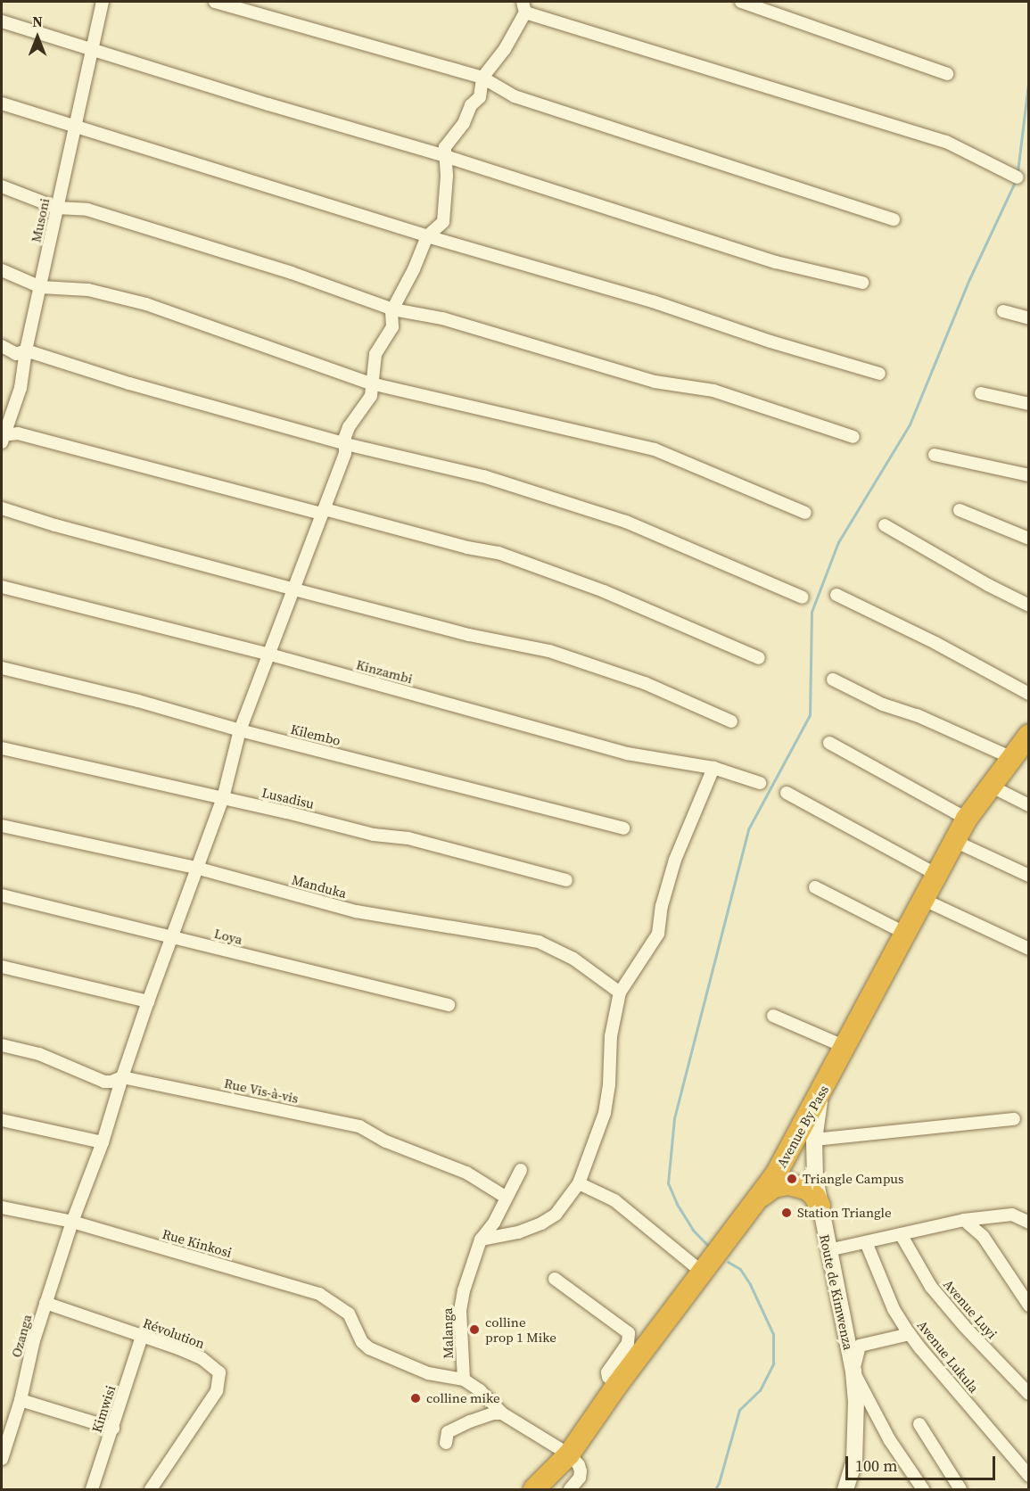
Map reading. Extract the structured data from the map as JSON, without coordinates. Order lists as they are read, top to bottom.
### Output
{
  "streets": {
    "highway": ["Avenue By Pass"],
    "street": [
      "Musoni",
      "Kinzambi",
      "Kilembo",
      "Lusadisu",
      "Manduka",
      "Loya",
      "Rue Vis-à-vis",
      "Rue Kinkosi",
      "Route de Kimwenza",
      "Avenue Luyi",
      "Révolution",
      "Malanga",
      "Ozanga",
      "Avenue Lukula",
      "Kimwisi"
    ]
  },
  "crossings": [
    ["Kinzambi", "Ozanga"],
    ["Kilembo", "Ozanga"],
    ["Lusadisu", "Ozanga"],
    ["Manduka", "Ozanga"],
    ["Loya", "Ozanga"],
    ["Rue Vis-à-vis", "Malanga"],
    ["Rue Vis-à-vis", "Ozanga"],
    ["Avenue By Pass", "Route de Kimwenza"],
    ["Rue Kinkosi", "Malanga"],
    ["Rue Kinkosi", "Ozanga"],
    ["Révolution", "Ozanga"],
    ["Révolution", "Kimwisi"]
  ],
  "places": [
    "Triangle Campus",
    "Station Triangle",
    "colline prop 1 Mike",
    "colline mike"
  ],
  "scale_bar": "100 m",
  "north": "top"
}
